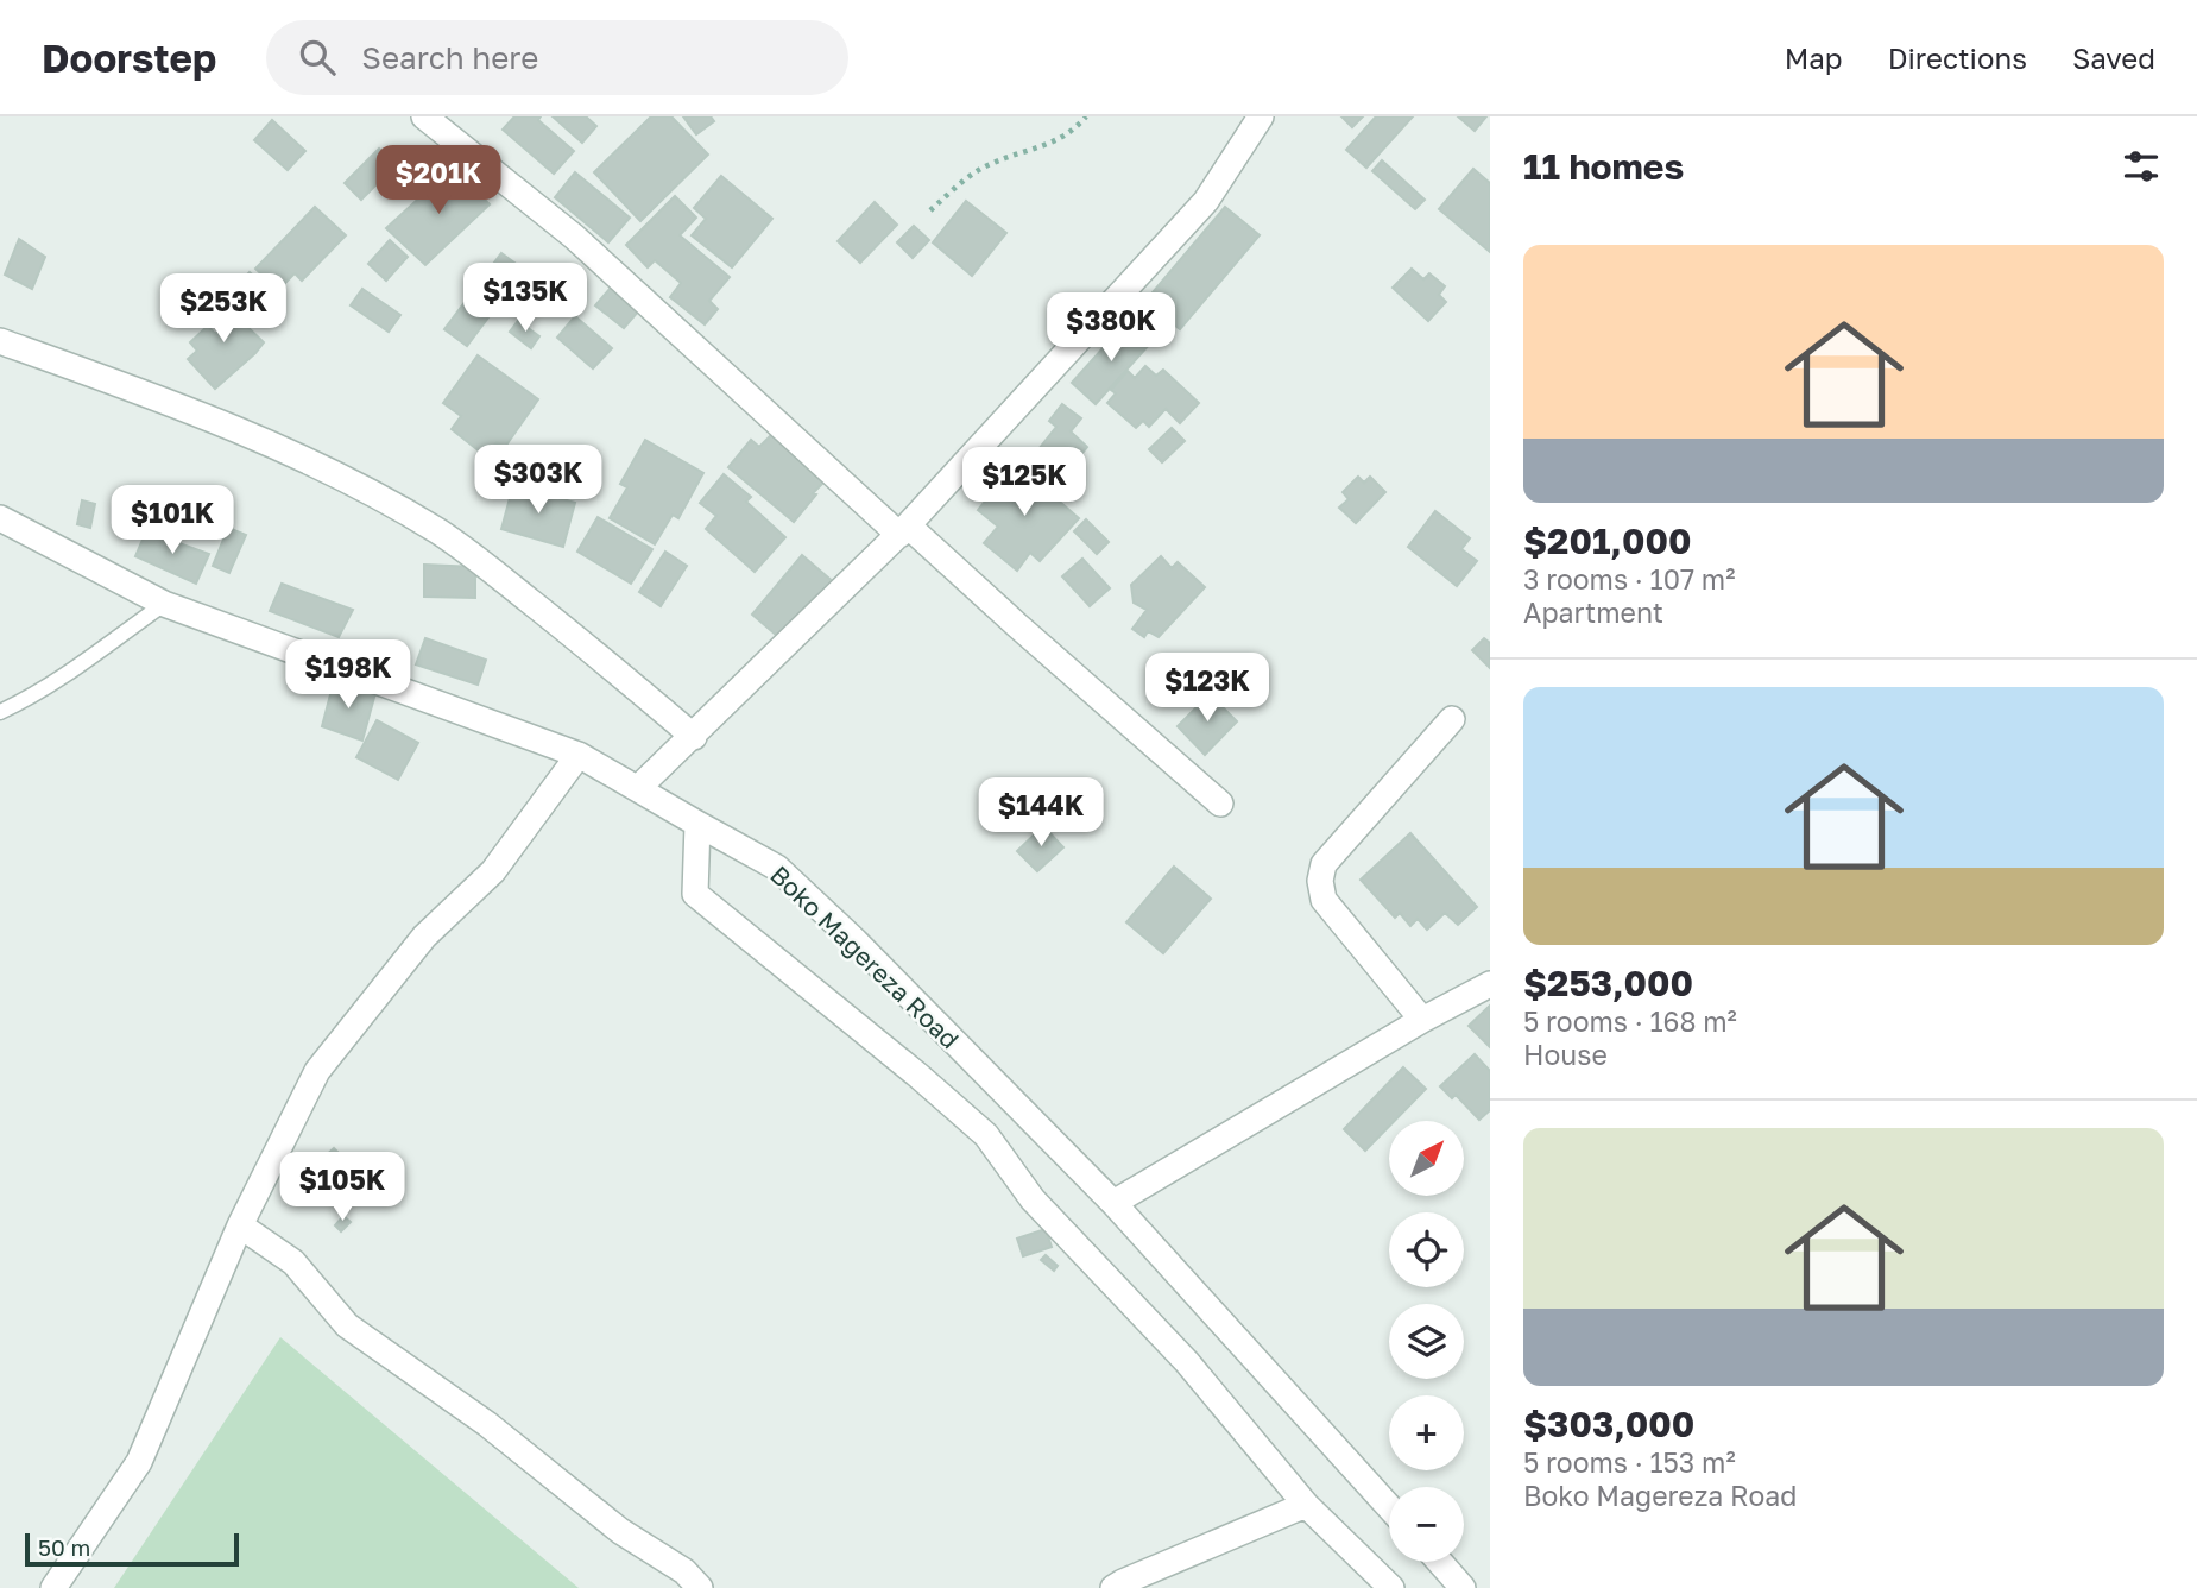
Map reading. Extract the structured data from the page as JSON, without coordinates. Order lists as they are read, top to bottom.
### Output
{
  "streets": {
    "street": ["Boko Magereza Road"]
  },
  "scale_bar": "50 m",
  "north": "top right",
  "page": {
    "header": "Doorstep",
    "search": "Search here",
    "nav": ["Map", "Directions", "Saved"],
    "heading": "11 homes",
    "price": [
      "$201K",
      "$135K",
      "$253K",
      "$380K",
      "$303K",
      "$125K",
      "$101K",
      "$198K",
      "$123K",
      "$144K",
      "$105K"
    ],
    "list": [
      {
        "name": "$201,000",
        "note": "3 rooms · 107 m² · Apartment"
      },
      {
        "name": "$253,000",
        "note": "5 rooms · 168 m² · House"
      },
      {
        "name": "$303,000",
        "note": "5 rooms · 153 m² · Boko Magereza Road"
      }
    ],
    "map_buttons": ["+", "−"],
    "scale": "50 m"
  }
}
